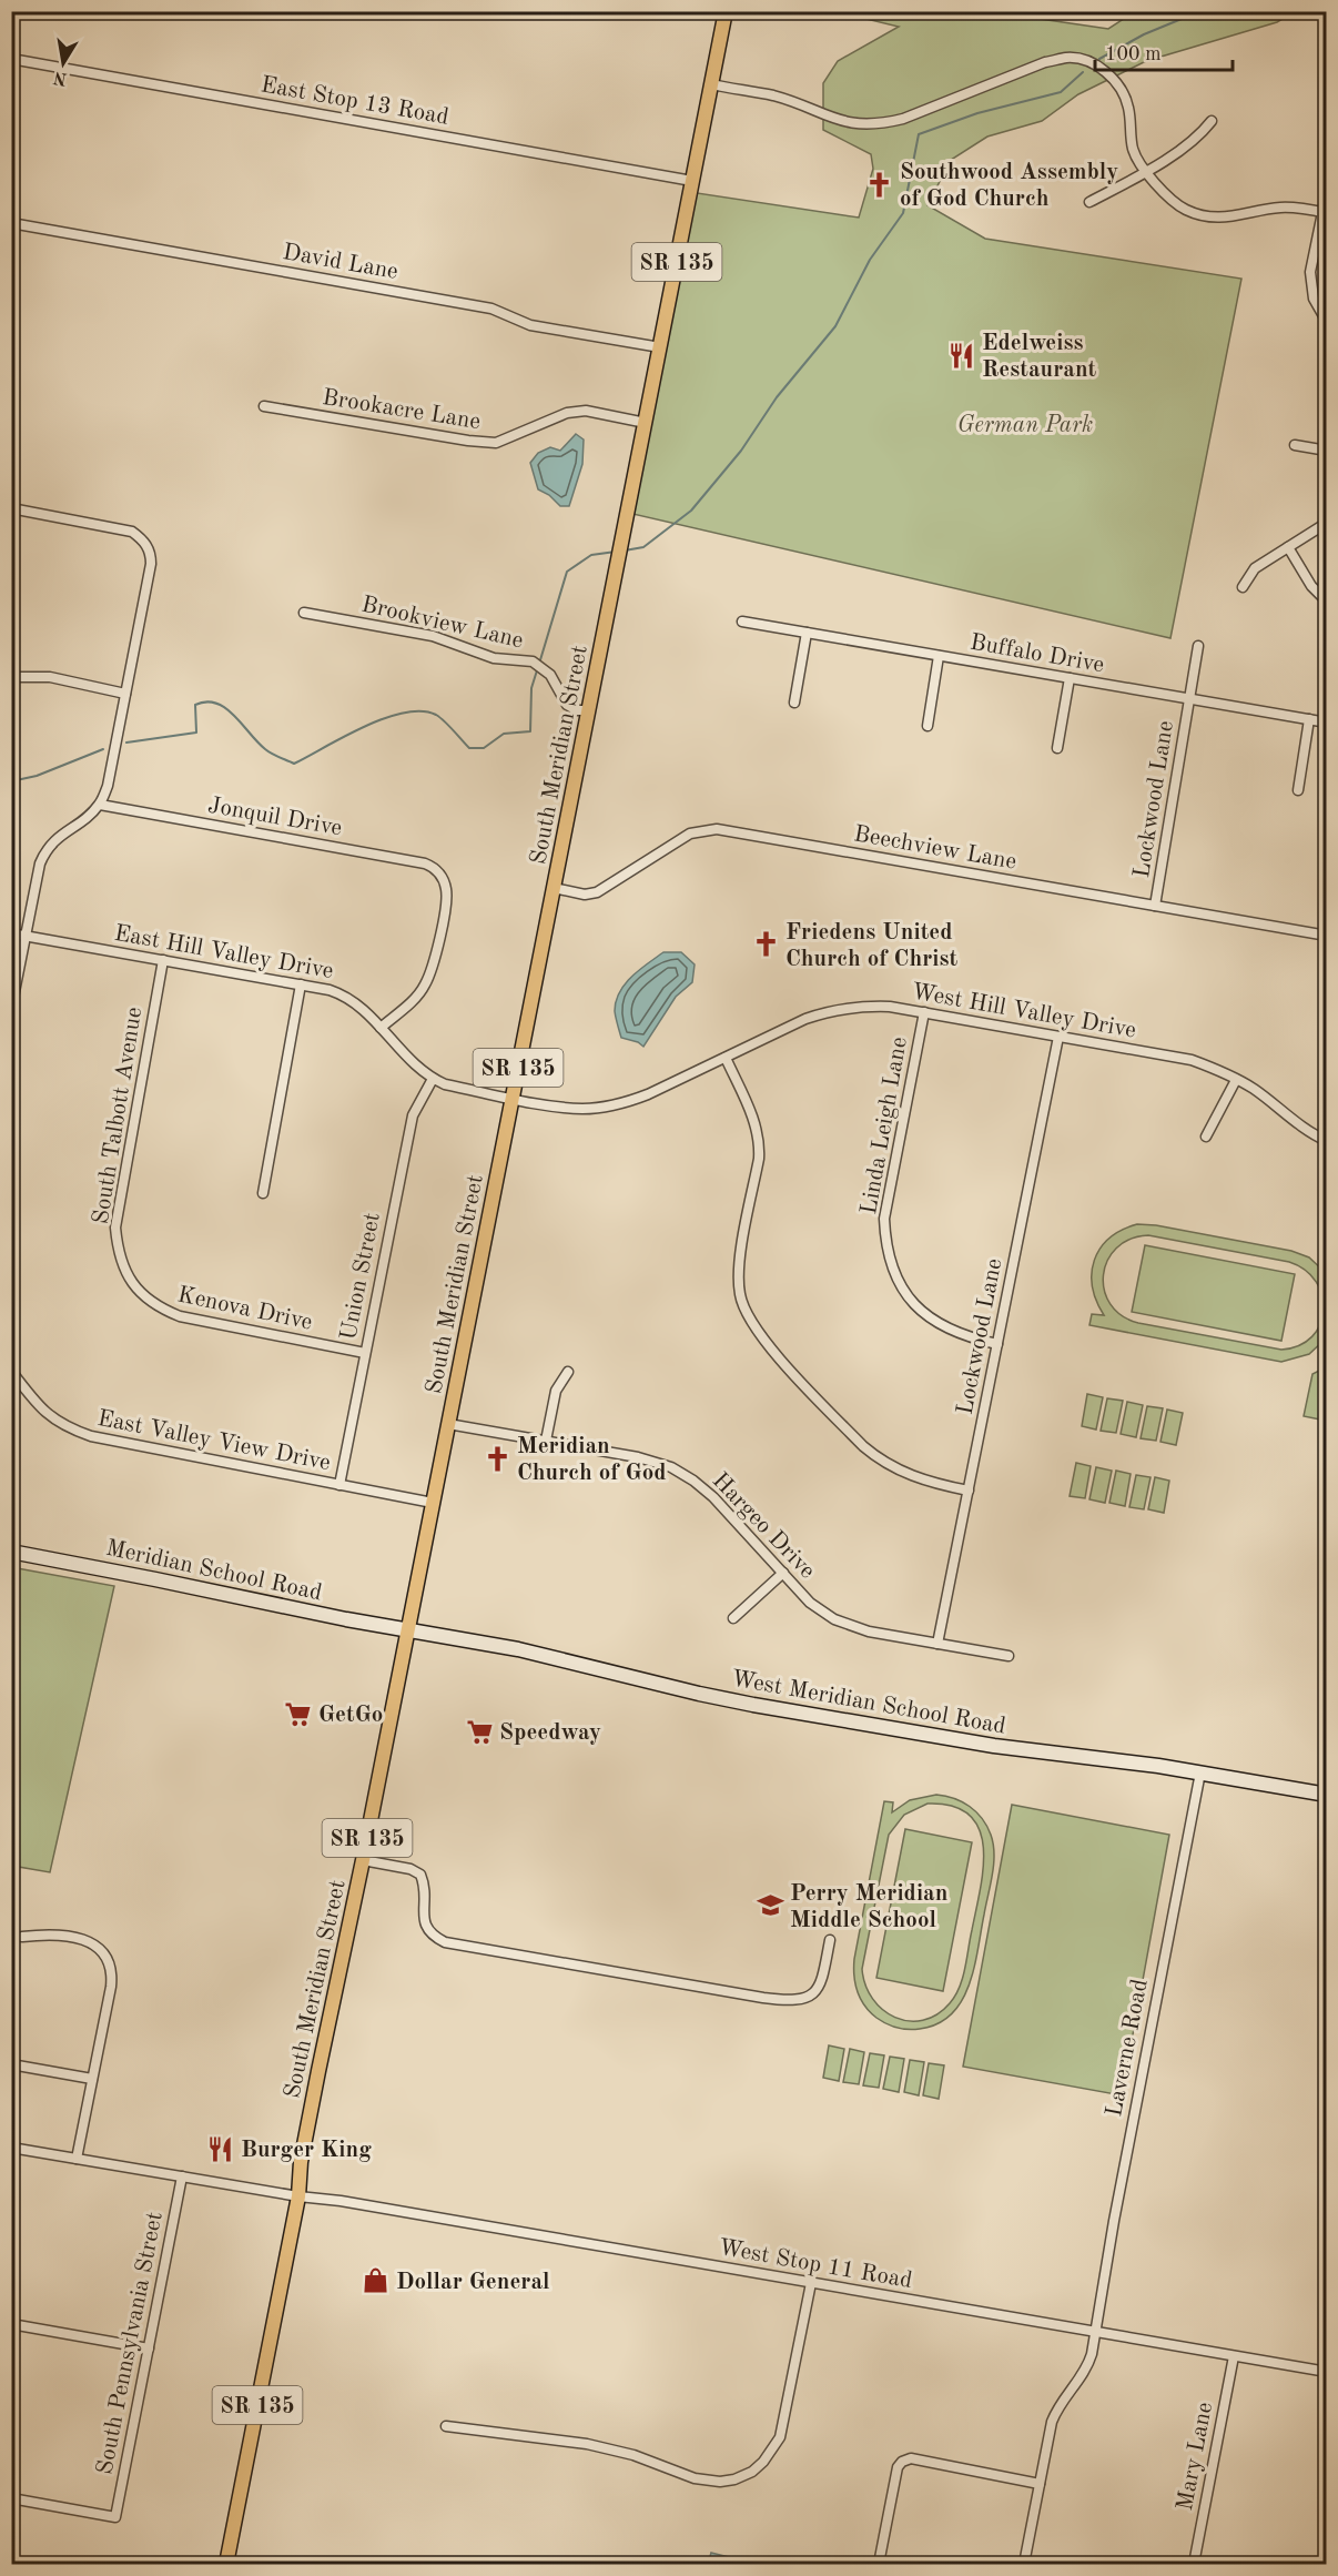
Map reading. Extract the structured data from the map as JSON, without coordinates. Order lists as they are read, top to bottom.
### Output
{
  "streets": {
    "main road": [
      "SR 135",
      "South Meridian Street",
      "Meridian School Road",
      "West Meridian School Road"
    ],
    "street": [
      "East Stop 13 Road",
      "David Lane",
      "Brookacre Lane",
      "Brookview Lane",
      "Buffalo Drive",
      "Lockwood Lane",
      "Jonquil Drive",
      "Beechview Lane",
      "East Hill Valley Drive",
      "West Hill Valley Drive",
      "South Talbott Avenue",
      "Linda Leigh Lane",
      "Union Street",
      "Kenova Drive",
      "East Valley View Drive",
      "Hargeo Drive",
      "Laverne Road",
      "West Stop 11 Road",
      "South Pennsylvania Street",
      "Mary Lane"
    ]
  },
  "crossings": [
    ["East Stop 13 Road", "South Meridian Street"],
    ["David Lane", "South Meridian Street"],
    ["Brookacre Lane", "South Meridian Street"],
    ["Brookview Lane", "South Meridian Street"],
    ["Buffalo Drive", "Lockwood Lane"],
    ["South Meridian Street", "Beechview Lane"],
    ["South Meridian Street", "East Hill Valley Drive"],
    ["South Meridian Street", "West Hill Valley Drive"],
    ["South Meridian Street", "East Valley View Drive"],
    ["South Meridian Street", "Hargeo Drive"],
    ["South Meridian Street", "Meridian School Road"],
    ["South Meridian Street", "West Meridian School Road"],
    ["South Meridian Street", "West Stop 11 Road"],
    ["Lockwood Lane", "Beechview Lane"],
    ["Lockwood Lane", "West Hill Valley Drive"],
    ["Lockwood Lane", "Linda Leigh Lane"],
    ["Lockwood Lane", "Hargeo Drive"],
    ["Jonquil Drive", "East Hill Valley Drive"],
    ["East Hill Valley Drive", "West Hill Valley Drive"],
    ["East Hill Valley Drive", "South Talbott Avenue"],
    ["East Hill Valley Drive", "Union Street"],
    ["West Hill Valley Drive", "Linda Leigh Lane"],
    ["South Talbott Avenue", "Kenova Drive"],
    ["Union Street", "Kenova Drive"],
    ["Union Street", "East Valley View Drive"],
    ["Meridian School Road", "West Meridian School Road"],
    ["West Meridian School Road", "Laverne Road"],
    ["Laverne Road", "West Stop 11 Road"],
    ["West Stop 11 Road", "South Pennsylvania Street"],
    ["West Stop 11 Road", "Mary Lane"]
  ],
  "parks": ["German Park"],
  "places": {
    "church": ["Southwood Assembly of God Church", "Friedens United Church of Christ", "Meridian Church of God"],
    "restaurant": ["Edelweiss Restaurant", "Burger King"],
    "supermarket": ["GetGo", "Speedway"],
    "school or university": ["Perry Meridian Middle School"],
    "shop": ["Dollar General"]
  },
  "scale_bar": "100 m",
  "north": "bottom"
}
